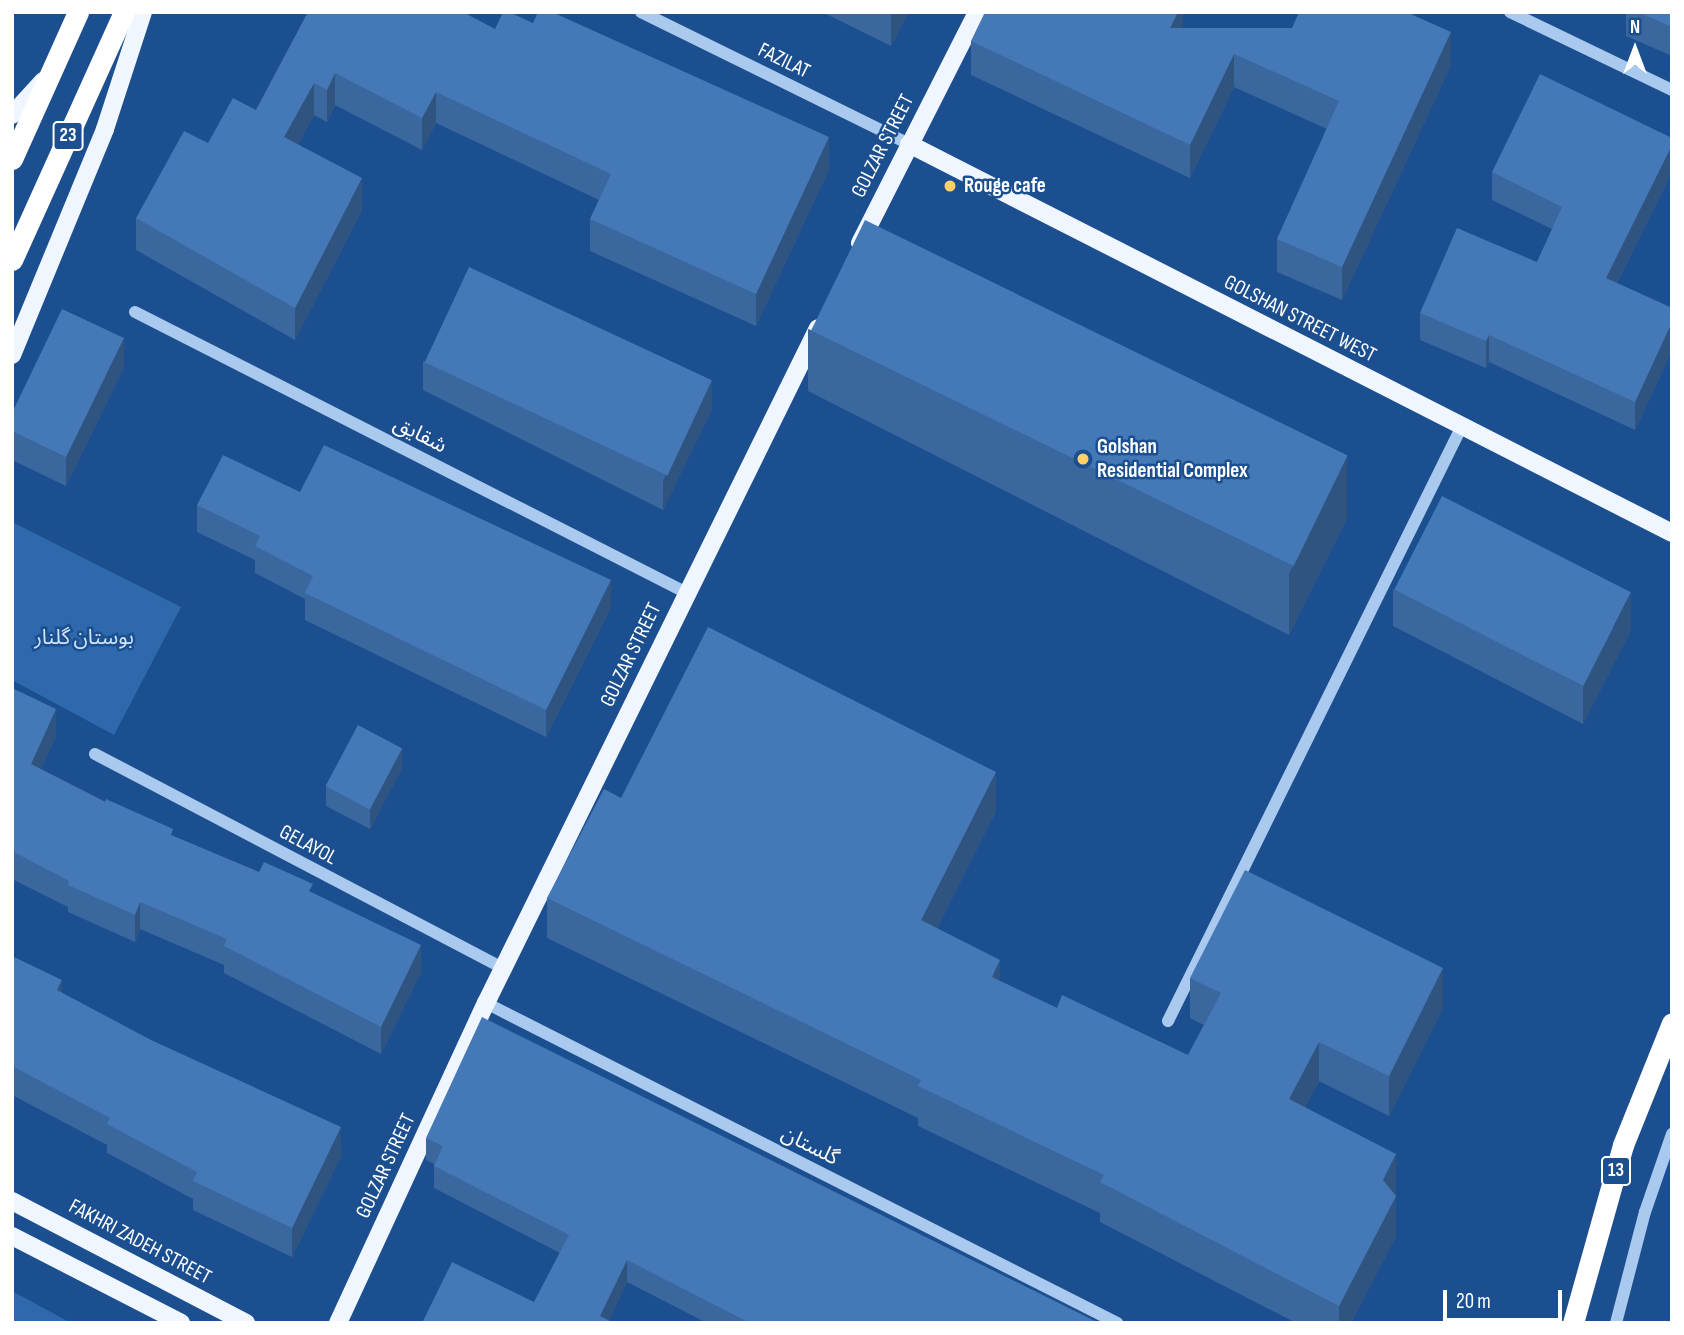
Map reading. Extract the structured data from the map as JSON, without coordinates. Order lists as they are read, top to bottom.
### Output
{
  "streets": {
    "highway": ["23", "13"],
    "main road": ["GOLZAR STREET", "GOLSHAN STREET WEST", "FAKHRI ZADEH STREET"],
    "street": [
      "FAZILAT",
      "شقایق",
      "GELAYOL",
      "گلستان"
    ]
  },
  "crossings": [
    ["FAZILAT", "GOLZAR STREET"],
    ["FAZILAT", "GOLSHAN STREET WEST"],
    ["GOLZAR STREET", "GOLSHAN STREET WEST"],
    ["GOLZAR STREET", "شقایق"],
    ["GOLZAR STREET", "GELAYOL"],
    ["GOLZAR STREET", "گلستان"]
  ],
  "parks": ["بوستان گلنار"],
  "places": ["Rouge cafe", "Golshan Residential Complex"],
  "scale_bar": "20 m",
  "north": "top"
}
